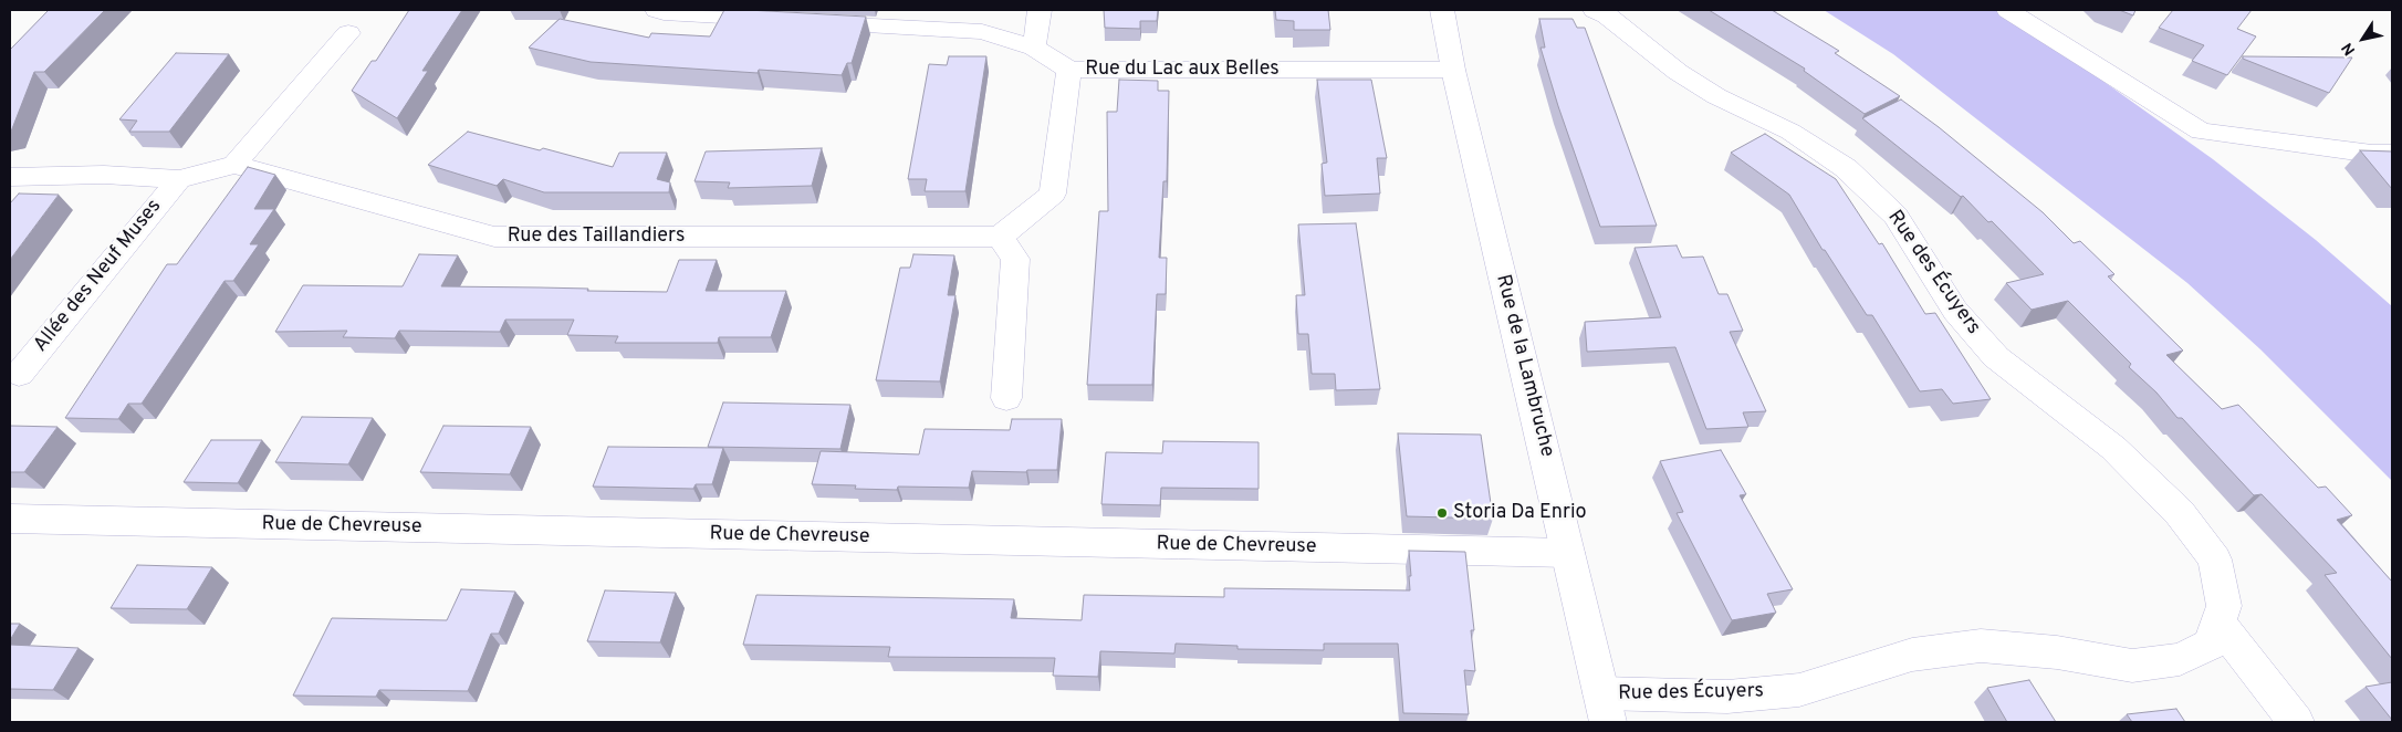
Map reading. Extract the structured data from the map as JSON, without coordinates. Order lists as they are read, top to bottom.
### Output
{
  "streets": {
    "street": [
      "Rue du Lac aux Belles",
      "Rue des Taillandiers",
      "Rue des Écuyers",
      "Allée des Neuf Muses",
      "Rue de la Lambruche",
      "Rue de Chevreuse"
    ]
  },
  "crossings": [
    ["Rue du Lac aux Belles", "Rue de la Lambruche"],
    ["Rue des Écuyers", "Rue de la Lambruche"],
    ["Rue de la Lambruche", "Rue de Chevreuse"]
  ],
  "places": ["Storia Da Enrio"],
  "north": "bottom left"
}
